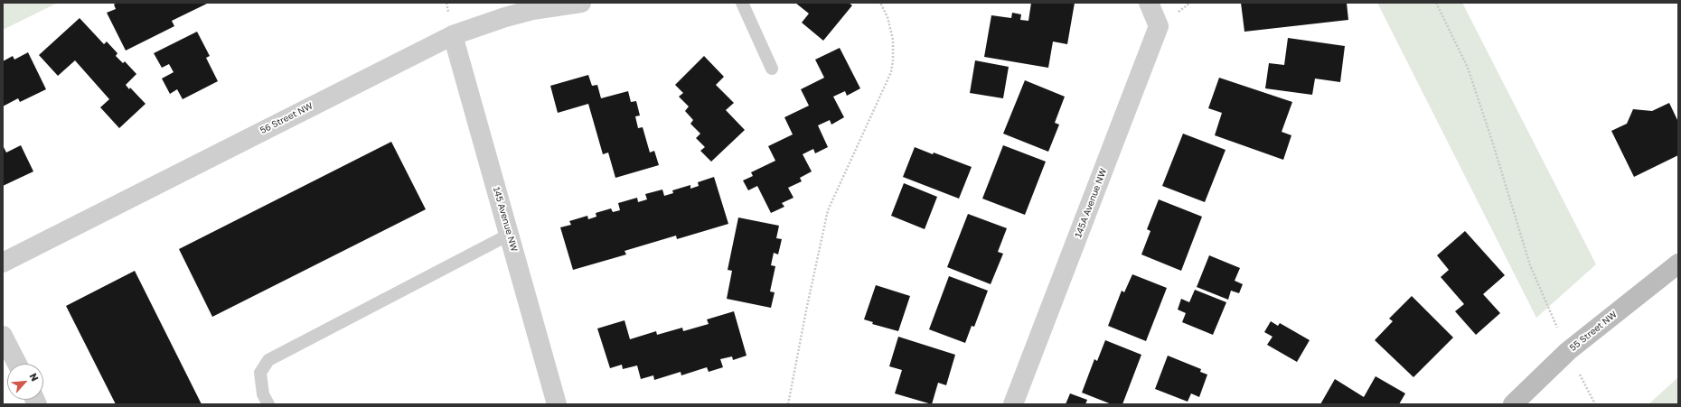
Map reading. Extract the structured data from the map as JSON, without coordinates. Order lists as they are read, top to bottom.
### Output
{
  "streets": {
    "street": [
      "56 Street NW",
      "145A Avenue NW",
      "145 Avenue NW",
      "55 Street NW"
    ]
  },
  "crossings": [
    ["56 Street NW", "145 Avenue NW"]
  ],
  "north": "top right"
}
